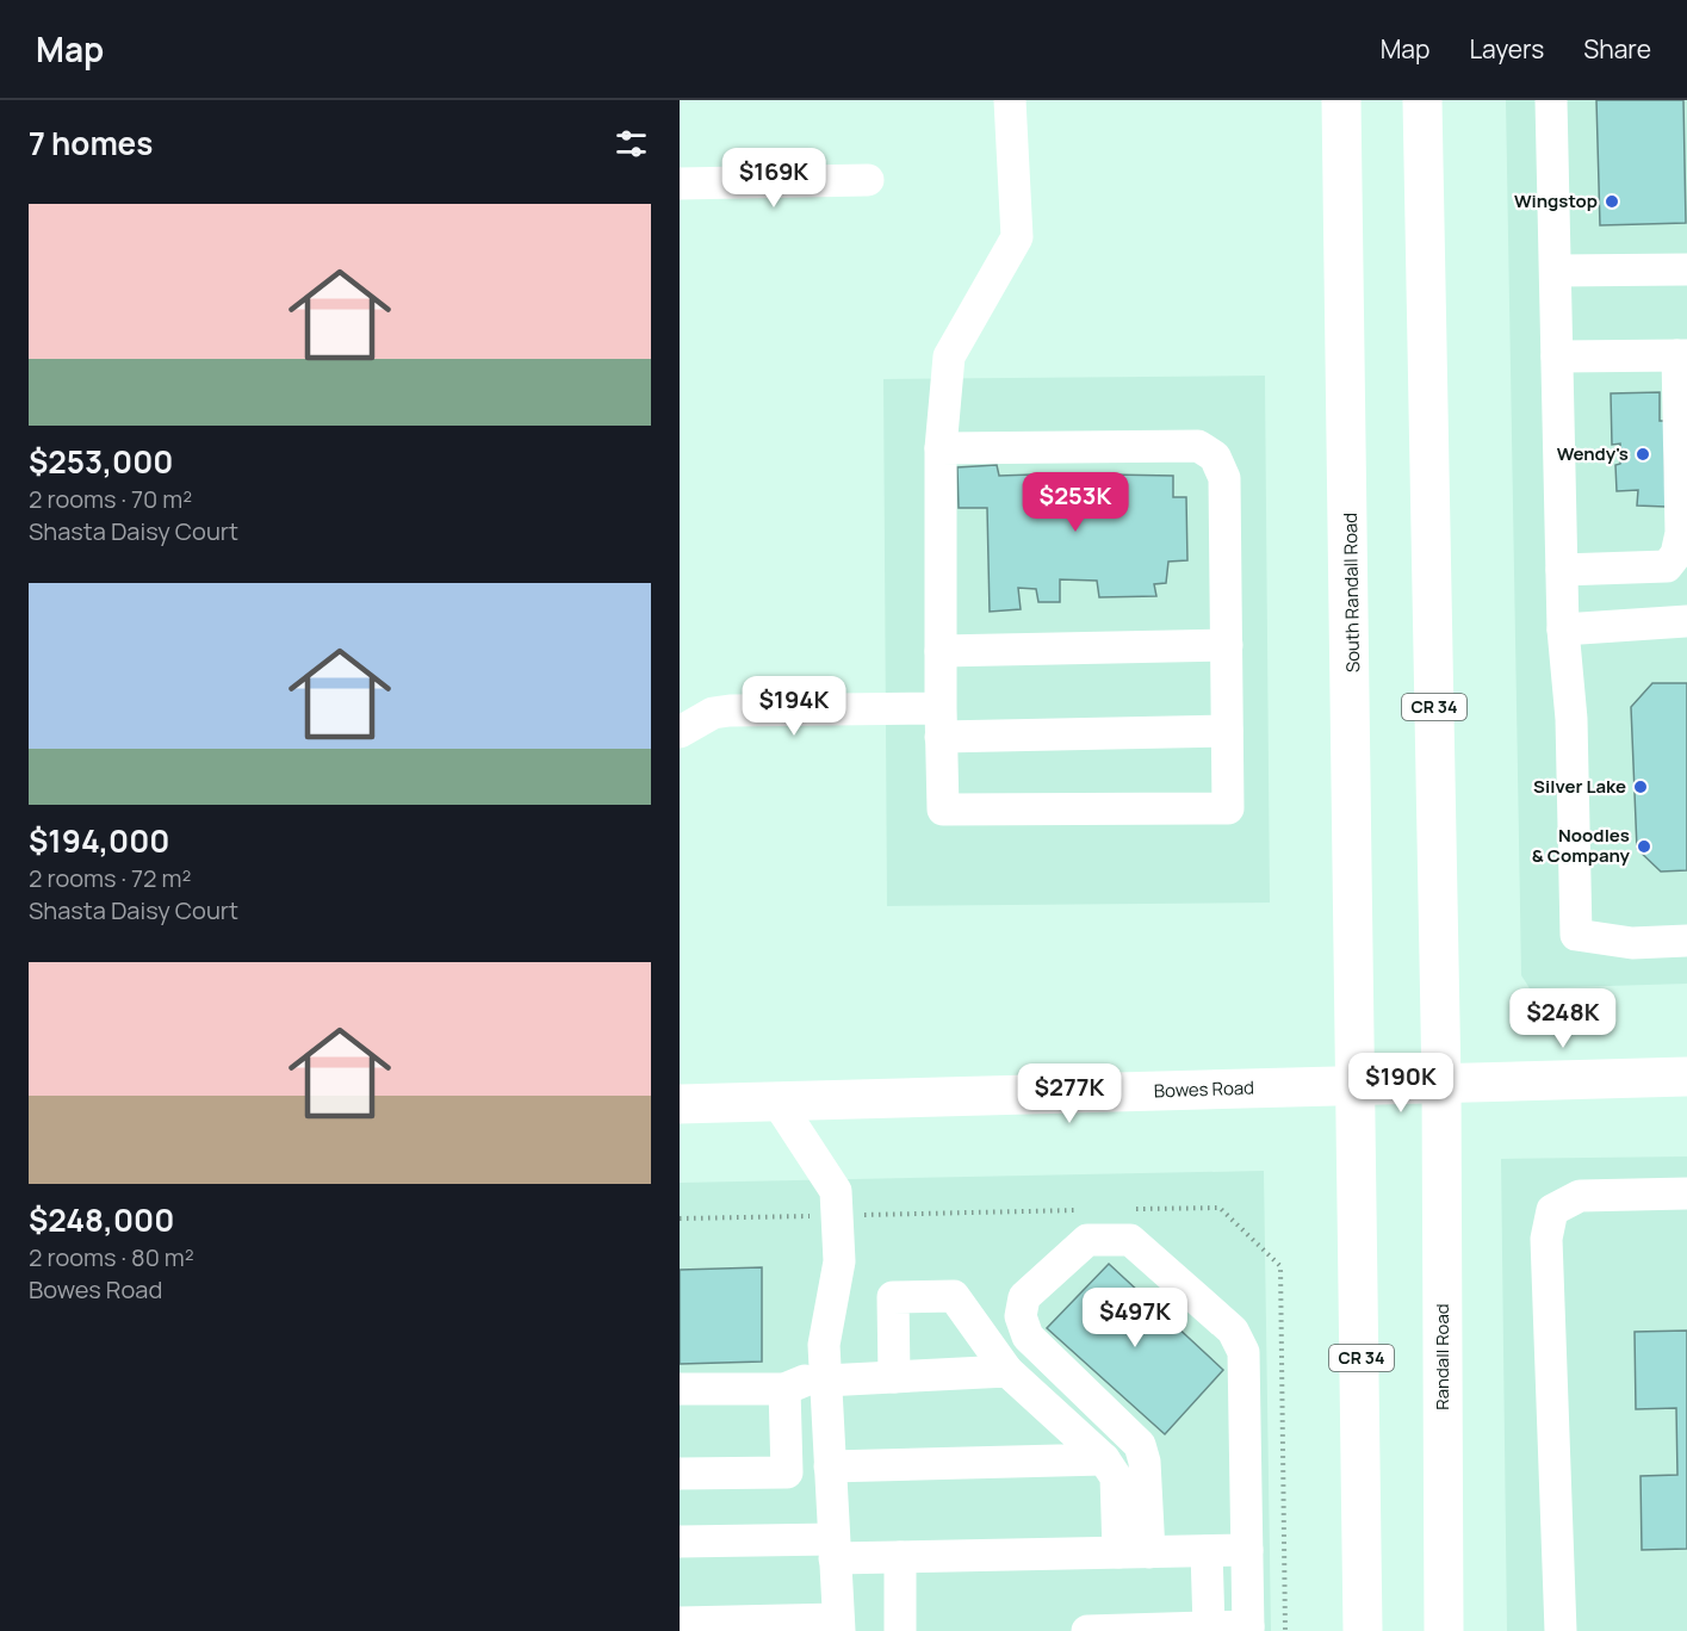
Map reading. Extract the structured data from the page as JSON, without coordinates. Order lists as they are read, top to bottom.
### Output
{
  "streets": {
    "main road": [
      "South Randall Road",
      "CR 34",
      "Bowes Road",
      "Randall Road"
    ]
  },
  "crossings": [
    ["South Randall Road", "CR 34"],
    ["South Randall Road", "Bowes Road"],
    ["CR 34", "Bowes Road"],
    ["CR 34", "Randall Road"],
    ["Bowes Road", "Randall Road"]
  ],
  "places": [
    "Wingstop",
    "Wendy's",
    "Silver Lake",
    "Noodles & Company"
  ],
  "page": {
    "header": "Map",
    "nav": ["Map", "Layers", "Share"],
    "heading": "7 homes",
    "price": [
      "$169K",
      "$253K",
      "$194K",
      "$248K",
      "$190K",
      "$277K",
      "$497K"
    ],
    "list": [
      {
        "name": "$253,000",
        "note": "2 rooms · 70 m² · Shasta Daisy Court"
      },
      {
        "name": "$194,000",
        "note": "2 rooms · 72 m² · Shasta Daisy Court"
      },
      {
        "name": "$248,000",
        "note": "2 rooms · 80 m² · Bowes Road"
      }
    ]
  }
}
